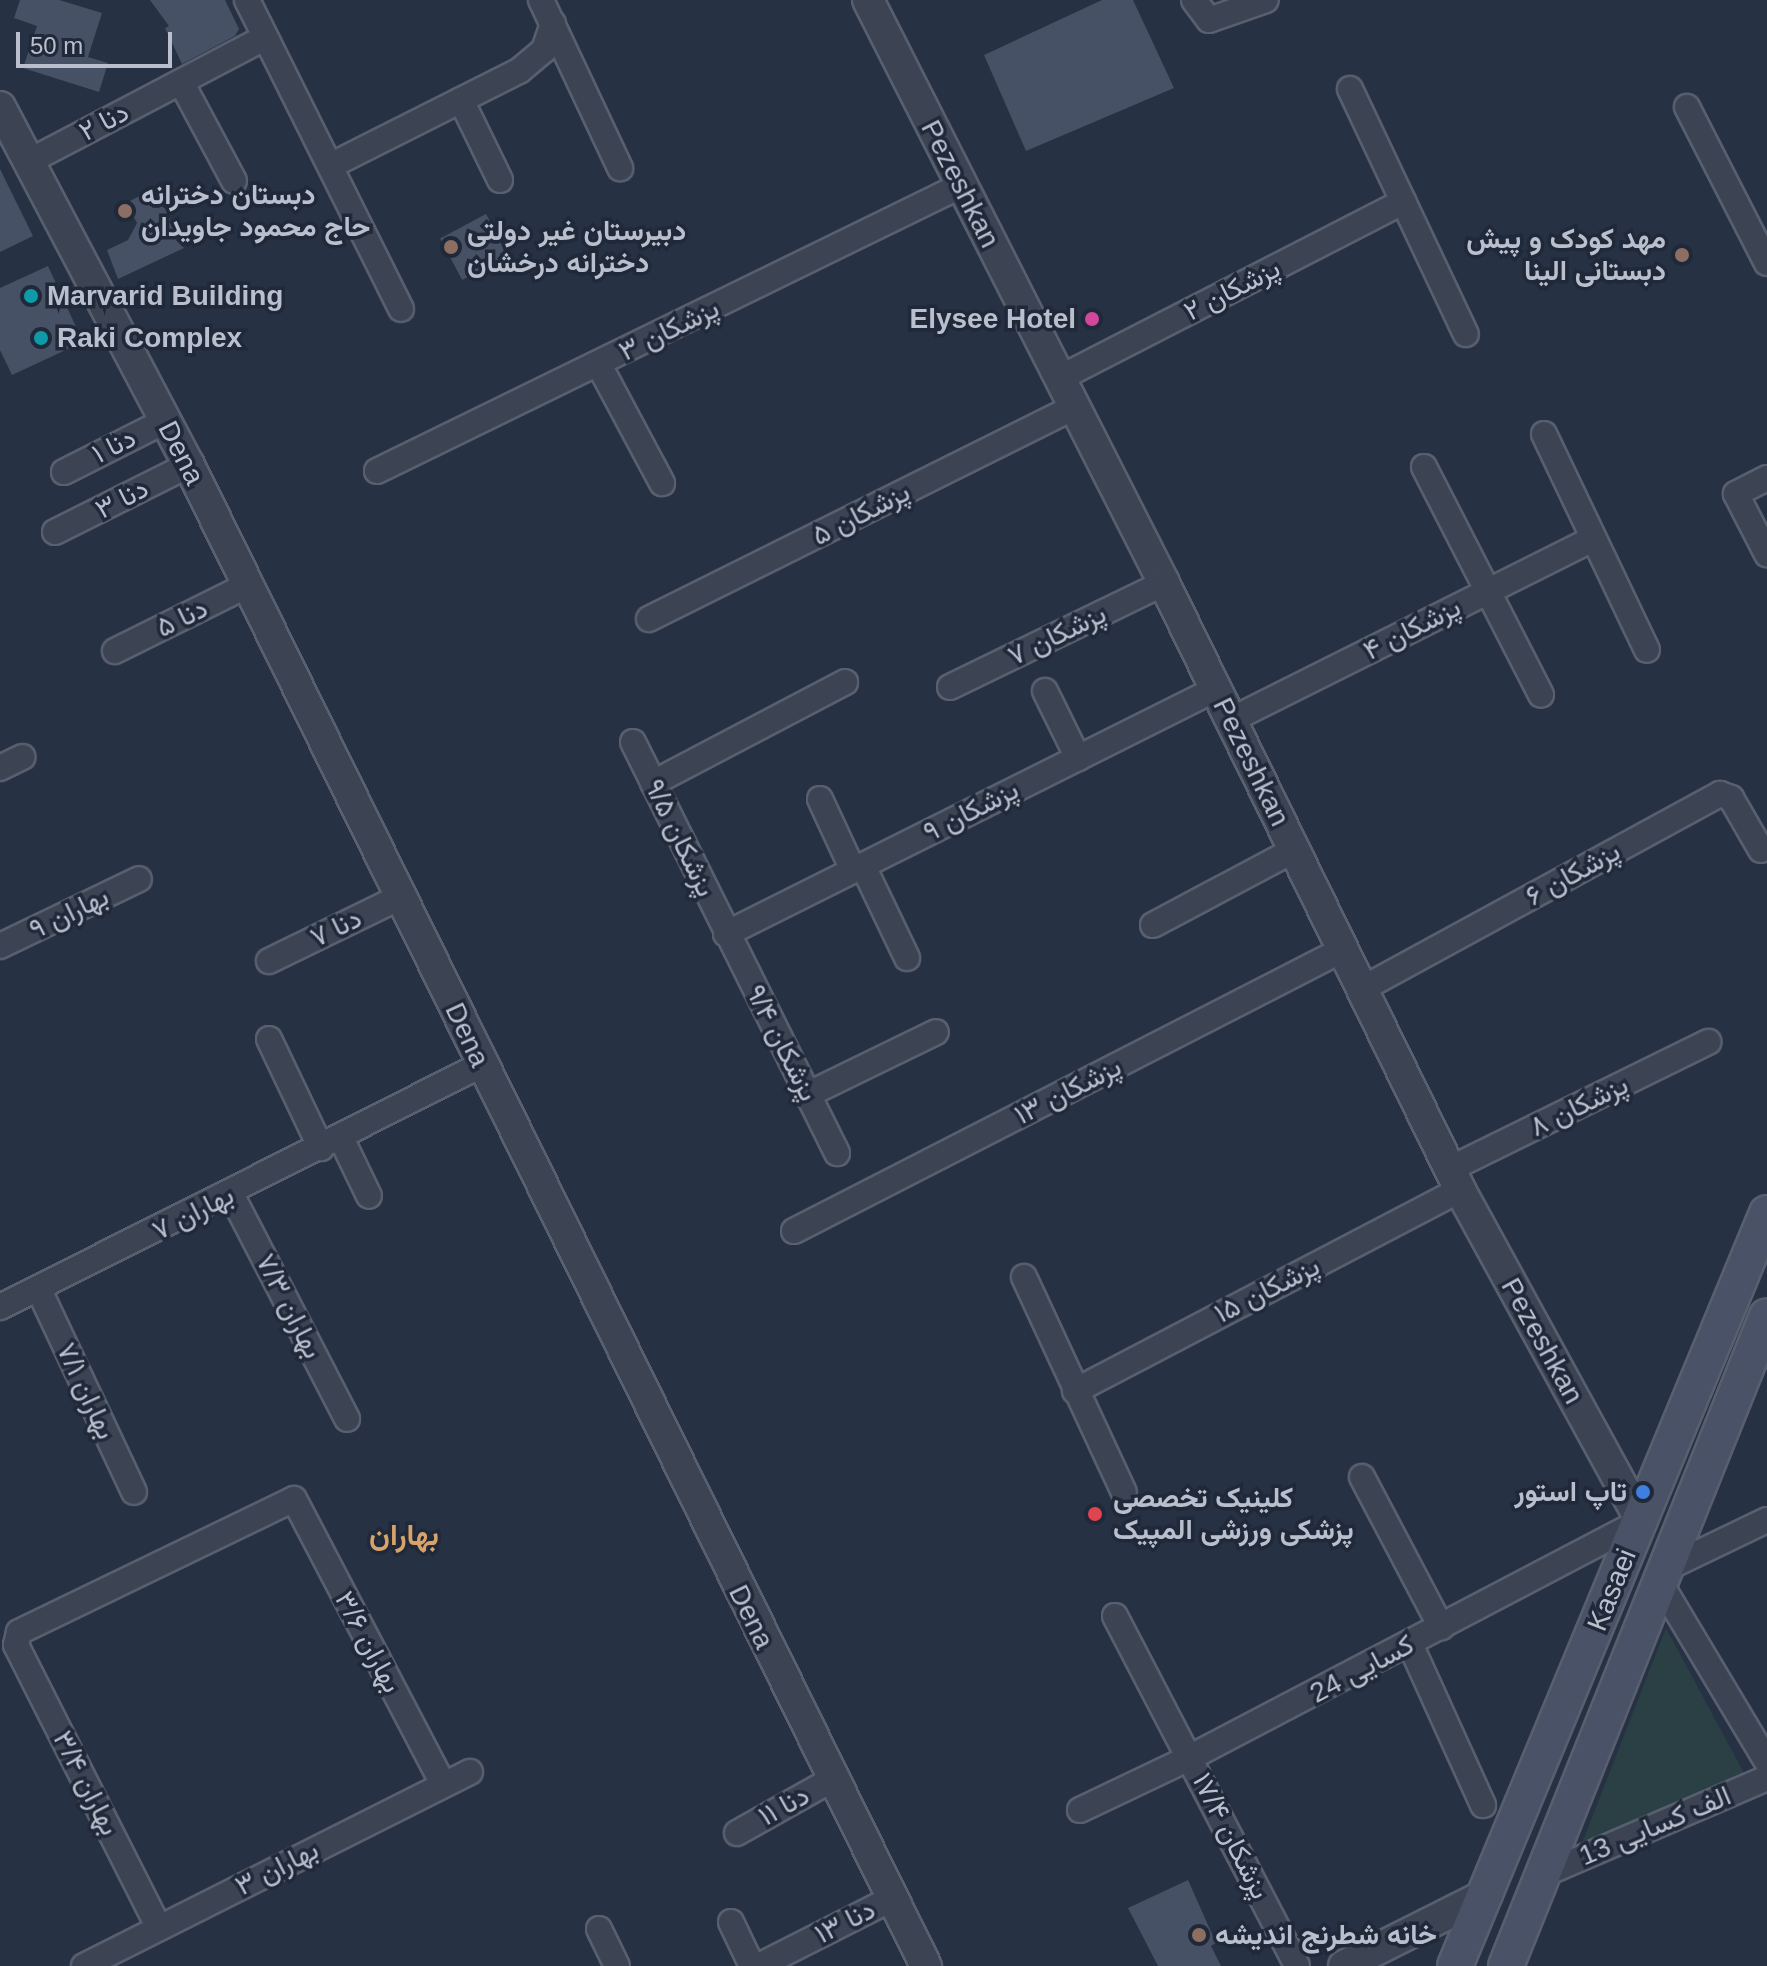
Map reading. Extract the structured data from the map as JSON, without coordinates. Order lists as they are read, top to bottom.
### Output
{
  "streets": {
    "main road": ["Kasaei"],
    "street": [
      "۲ دنا",
      "Pezeshkan",
      "۲ پزشکان",
      "۳ پزشکان",
      "۱ دنا",
      "Dena",
      "۳ دنا",
      "۵ پزشکان",
      "۵ دنا",
      "۴ پزشکان",
      "۷ پزشکان",
      "۹ پزشکان",
      "۹/۵ پزشکان",
      "۶ پزشکان",
      "۹ بهاران",
      "۷ دنا",
      "۹/۴ پزشکان",
      "۱۳ پزشکان",
      "۸ پزشکان",
      "۷ بهاران",
      "۱۵ پزشکان",
      "۷/۳ بهاران",
      "۷/۱ بهاران",
      "۳/۶ بهاران",
      "کسایی 24",
      "۳/۴ بهاران",
      "۱۱ دنا",
      "13 الف کسایی",
      "۱۷/۴ پزشکان",
      "۳ بهاران",
      "۱۳ دنا"
    ]
  },
  "crossings": [
    ["۲ دنا", "Dena"],
    ["Pezeshkan", "۲ پزشکان"],
    ["Pezeshkan", "۳ پزشکان"],
    ["Pezeshkan", "۵ پزشکان"],
    ["Pezeshkan", "۴ پزشکان"],
    ["Pezeshkan", "۷ پزشکان"],
    ["Pezeshkan", "۹ پزشکان"],
    ["Pezeshkan", "۶ پزشکان"],
    ["Pezeshkan", "۱۳ پزشکان"],
    ["Pezeshkan", "۸ پزشکان"],
    ["Pezeshkan", "۱۵ پزشکان"],
    ["Pezeshkan", "Kasaei"],
    ["Pezeshkan", "کسایی 24"],
    ["۱ دنا", "Dena"],
    ["Dena", "۳ دنا"],
    ["Dena", "۵ دنا"],
    ["Dena", "۷ دنا"],
    ["Dena", "۷ بهاران"],
    ["Dena", "۱۱ دنا"],
    ["Dena", "۱۳ دنا"],
    ["۹ پزشکان", "۹/۵ پزشکان"],
    ["۹ پزشکان", "۹/۴ پزشکان"],
    ["۹/۵ پزشکان", "۹/۴ پزشکان"],
    ["۸ پزشکان", "۱۵ پزشکان"],
    ["۷ بهاران", "۷/۳ بهاران"],
    ["۷ بهاران", "۷/۱ بهاران"],
    ["Kasaei", "کسایی 24"],
    ["Kasaei", "13 الف کسایی"],
    ["۳/۶ بهاران", "۳/۴ بهاران"],
    ["۳/۶ بهاران", "۳ بهاران"],
    ["کسایی 24", "۱۷/۴ پزشکان"],
    ["۳/۴ بهاران", "۳ بهاران"]
  ],
  "districts": ["بهاران"],
  "places": [
    "دبستان دخترانه حاج محمود جاویدان",
    "دبیرستان غیر دولتی دخترانه درخشان",
    "مهد کودک و پیش دبستانی الینا",
    "Marvarid Building",
    "Elysee Hotel",
    "Raki Complex",
    "تاپ استور",
    "کلینیک تخصصی پزشکی ورزشی المپیک",
    "خانه شطرنج اندیشه"
  ],
  "scale_bar": "50 m"
}
